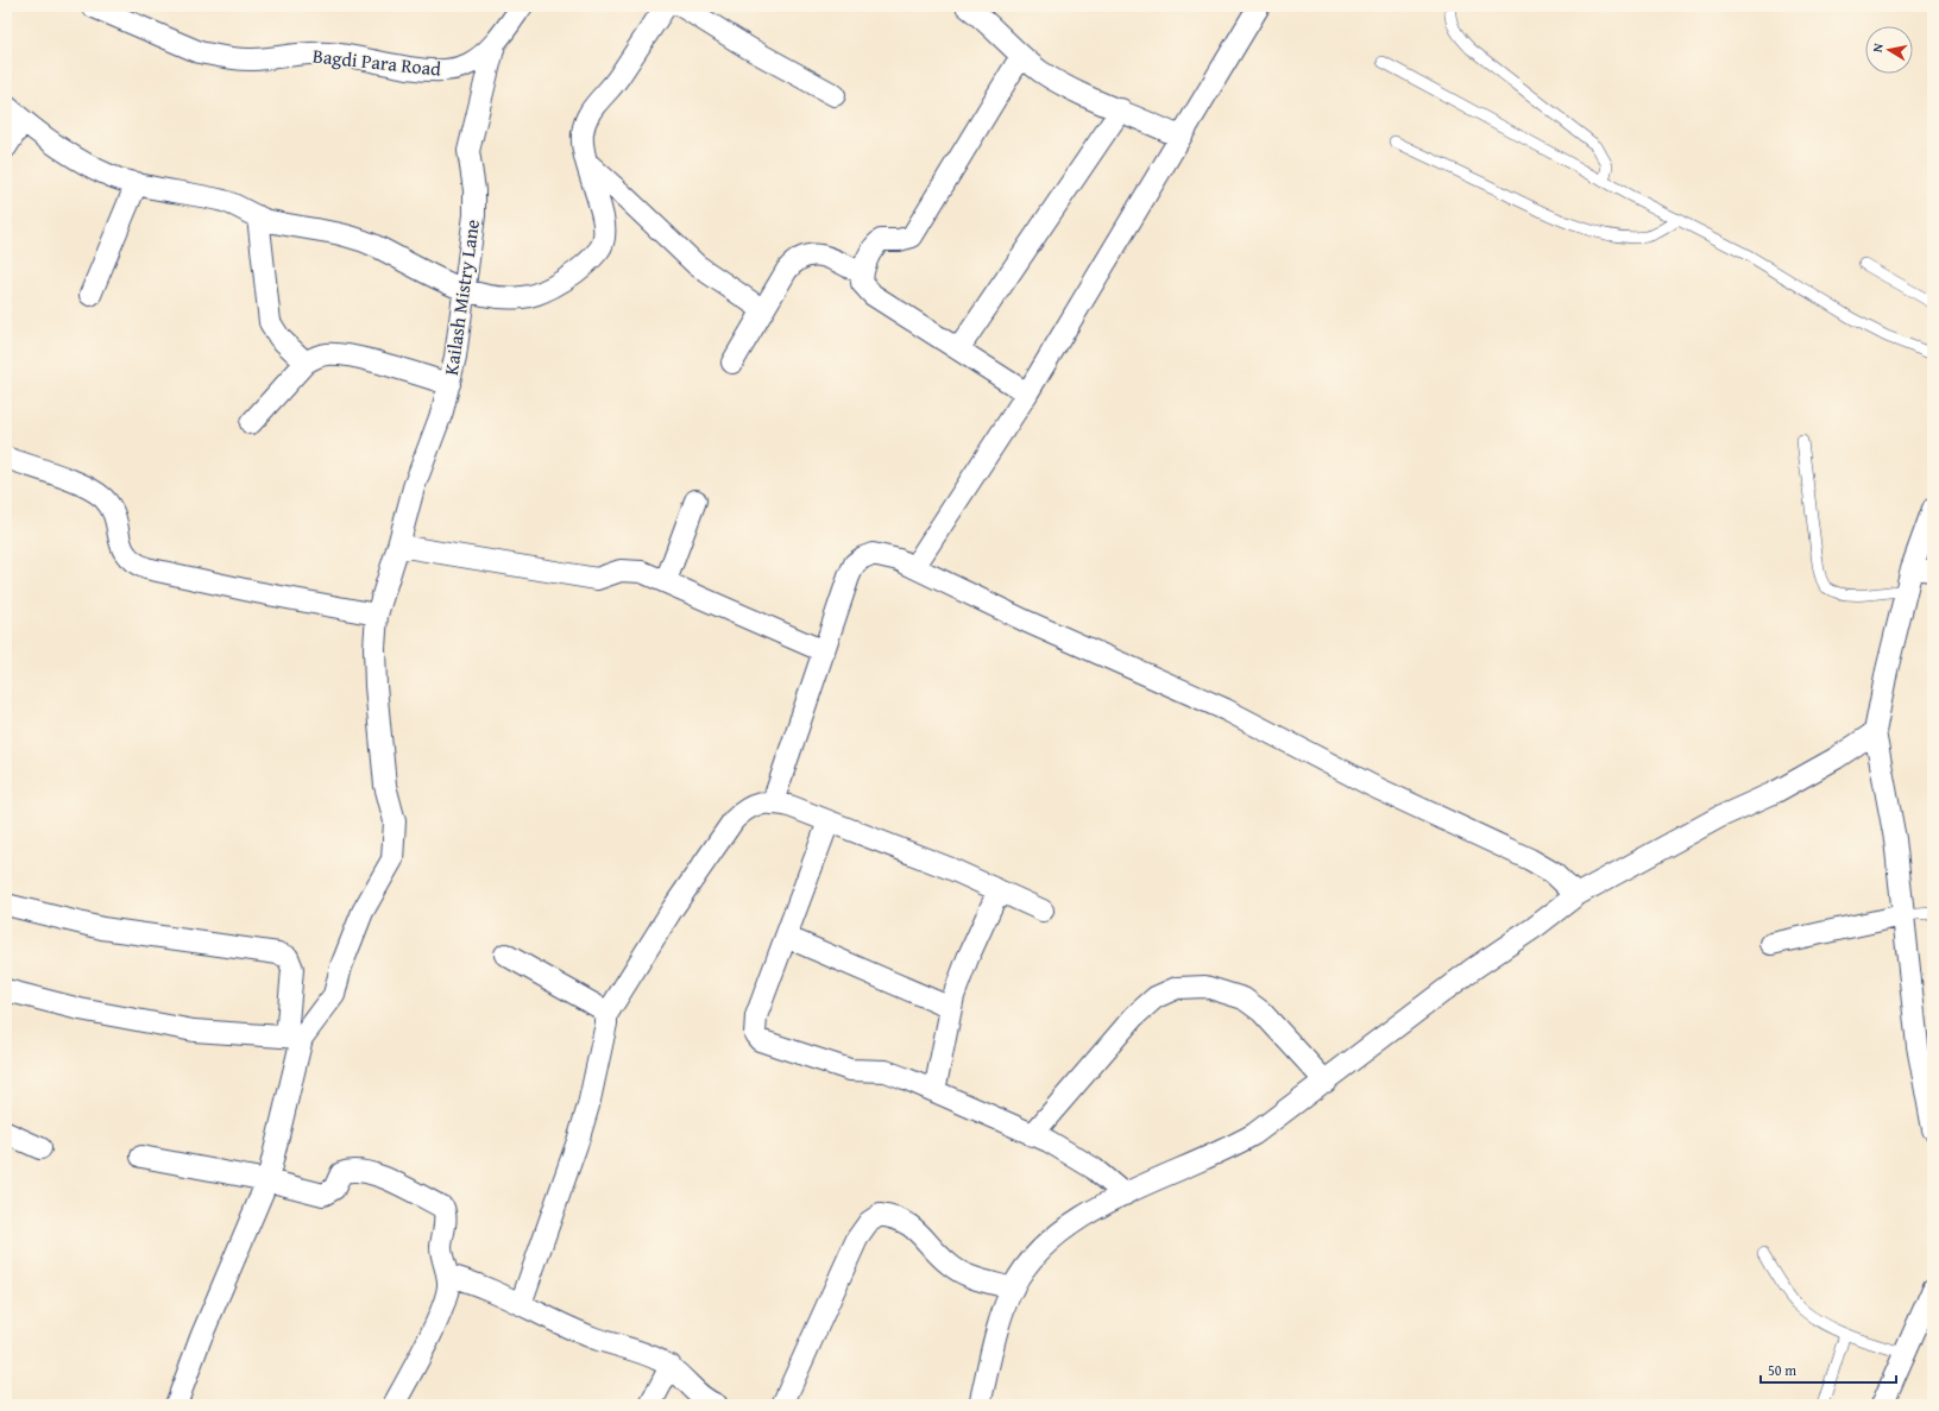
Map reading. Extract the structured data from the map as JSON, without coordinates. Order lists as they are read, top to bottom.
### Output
{
  "streets": {
    "street": ["Bagdi Para Road", "Kailash Mistry Lane"]
  },
  "crossings": [
    ["Bagdi Para Road", "Kailash Mistry Lane"]
  ],
  "scale_bar": "50 m",
  "north": "left"
}
